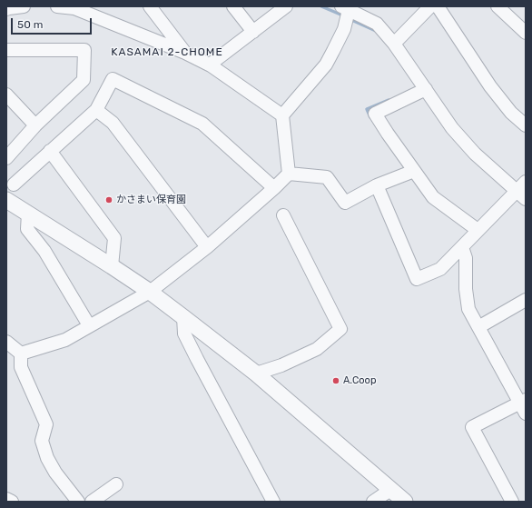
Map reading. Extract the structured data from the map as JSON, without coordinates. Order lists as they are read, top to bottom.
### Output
{
  "districts": ["KASAMAI 2-CHOME"],
  "places": ["かさまい保育園", "A.Coop"],
  "scale_bar": "50 m"
}
